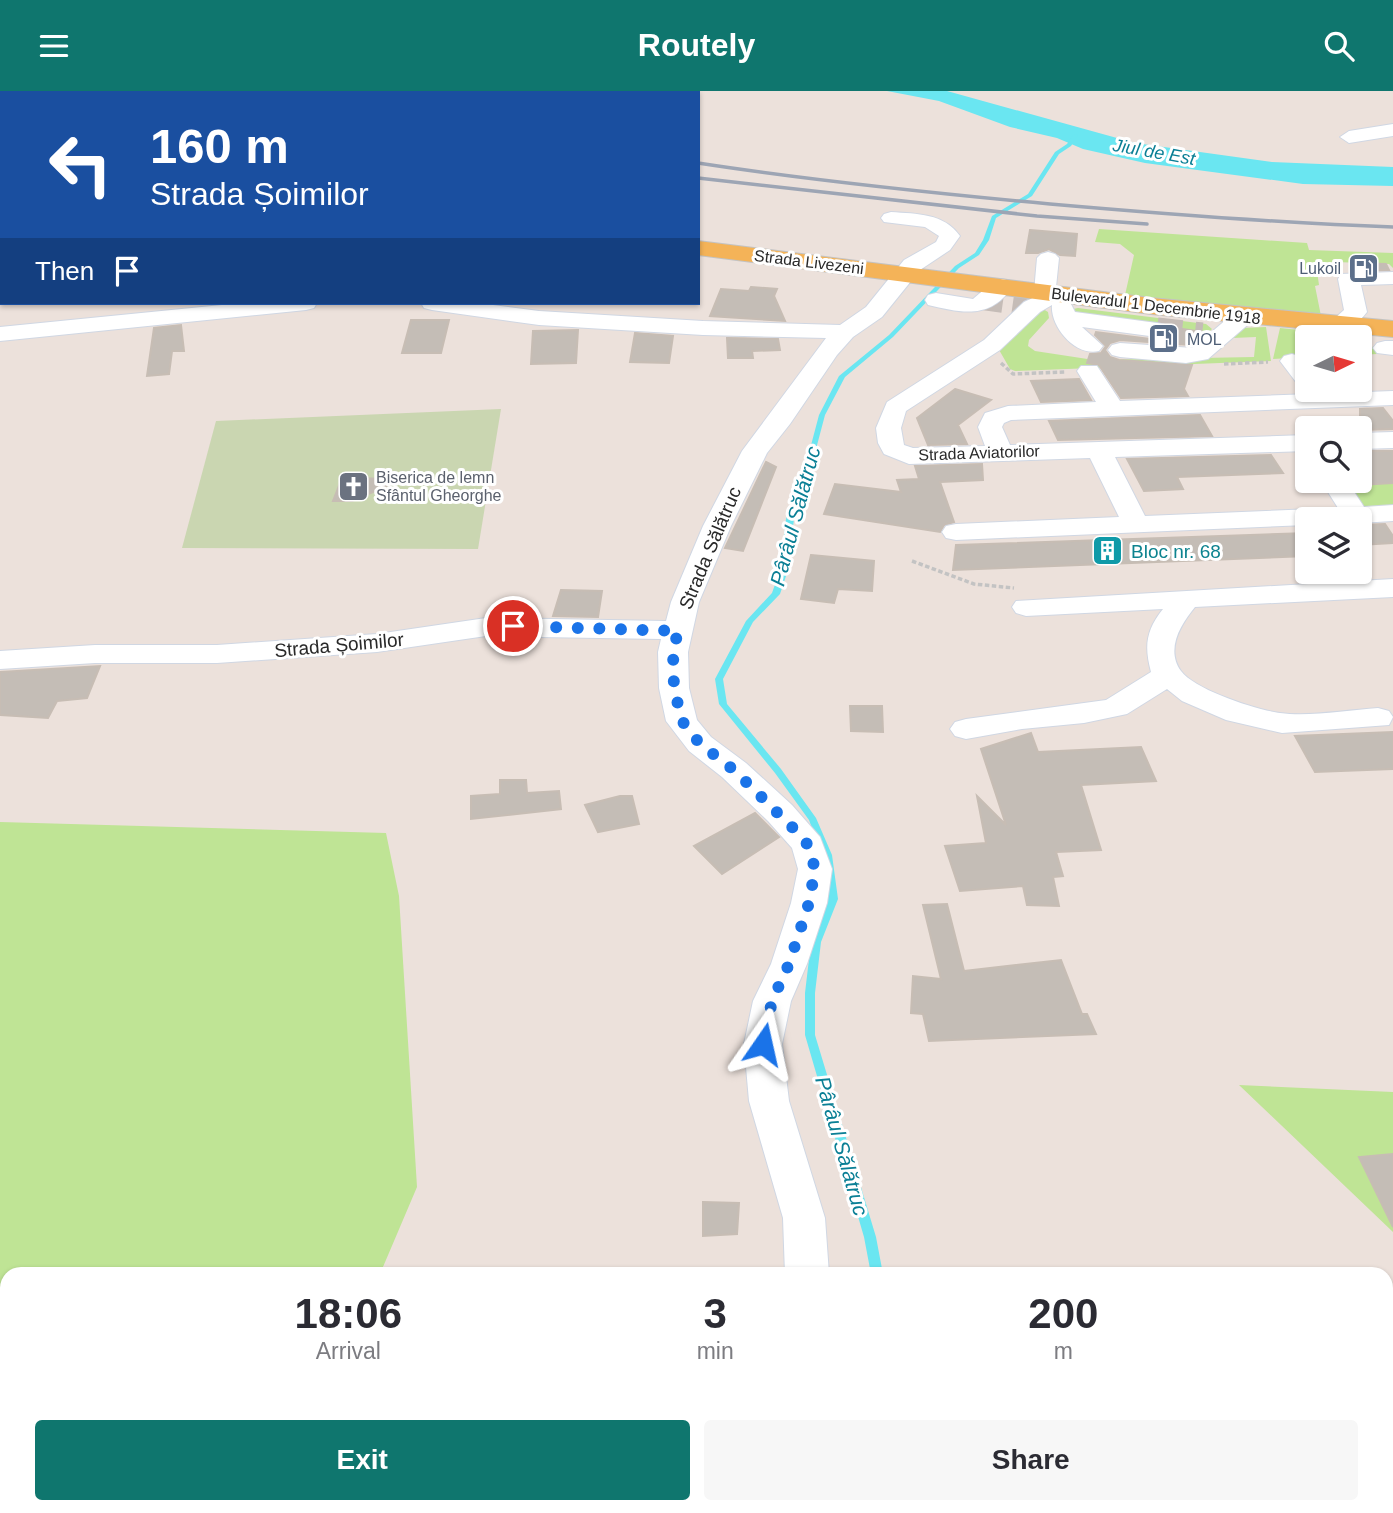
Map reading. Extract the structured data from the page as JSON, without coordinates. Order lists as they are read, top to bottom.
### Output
{
  "streets": {
    "main road": ["Strada Livezeni", "Bulevardul 1 Decembrie 1918"],
    "street": ["Strada Aviatorilor", "Strada Sălătruc", "Strada Șoimilor"]
  },
  "crossings": [
    ["Strada Livezeni", "Bulevardul 1 Decembrie 1918"],
    ["Strada Livezeni", "Strada Sălătruc"],
    ["Bulevardul 1 Decembrie 1918", "Strada Aviatorilor"],
    ["Bulevardul 1 Decembrie 1918", "Strada Sălătruc"],
    ["Strada Sălătruc", "Strada Șoimilor"]
  ],
  "water": ["Jiul de Est", "Pârâul Sălătruc"],
  "places": {
    "fuel station": ["Lukoil", "MOL"],
    "church": ["Biserica de lemn Sfântul Gheorghe"],
    "building": ["Bloc nr. 68"]
  },
  "north": "right",
  "page": {
    "header": "Routely",
    "turn": ["160 m", "Strada Șoimilor"],
    "then": "Then",
    "eta": [
      "18:06",
      "Arrival",
      "3",
      "min",
      "200",
      "m"
    ],
    "buttons": ["Exit", "Share"]
  }
}
